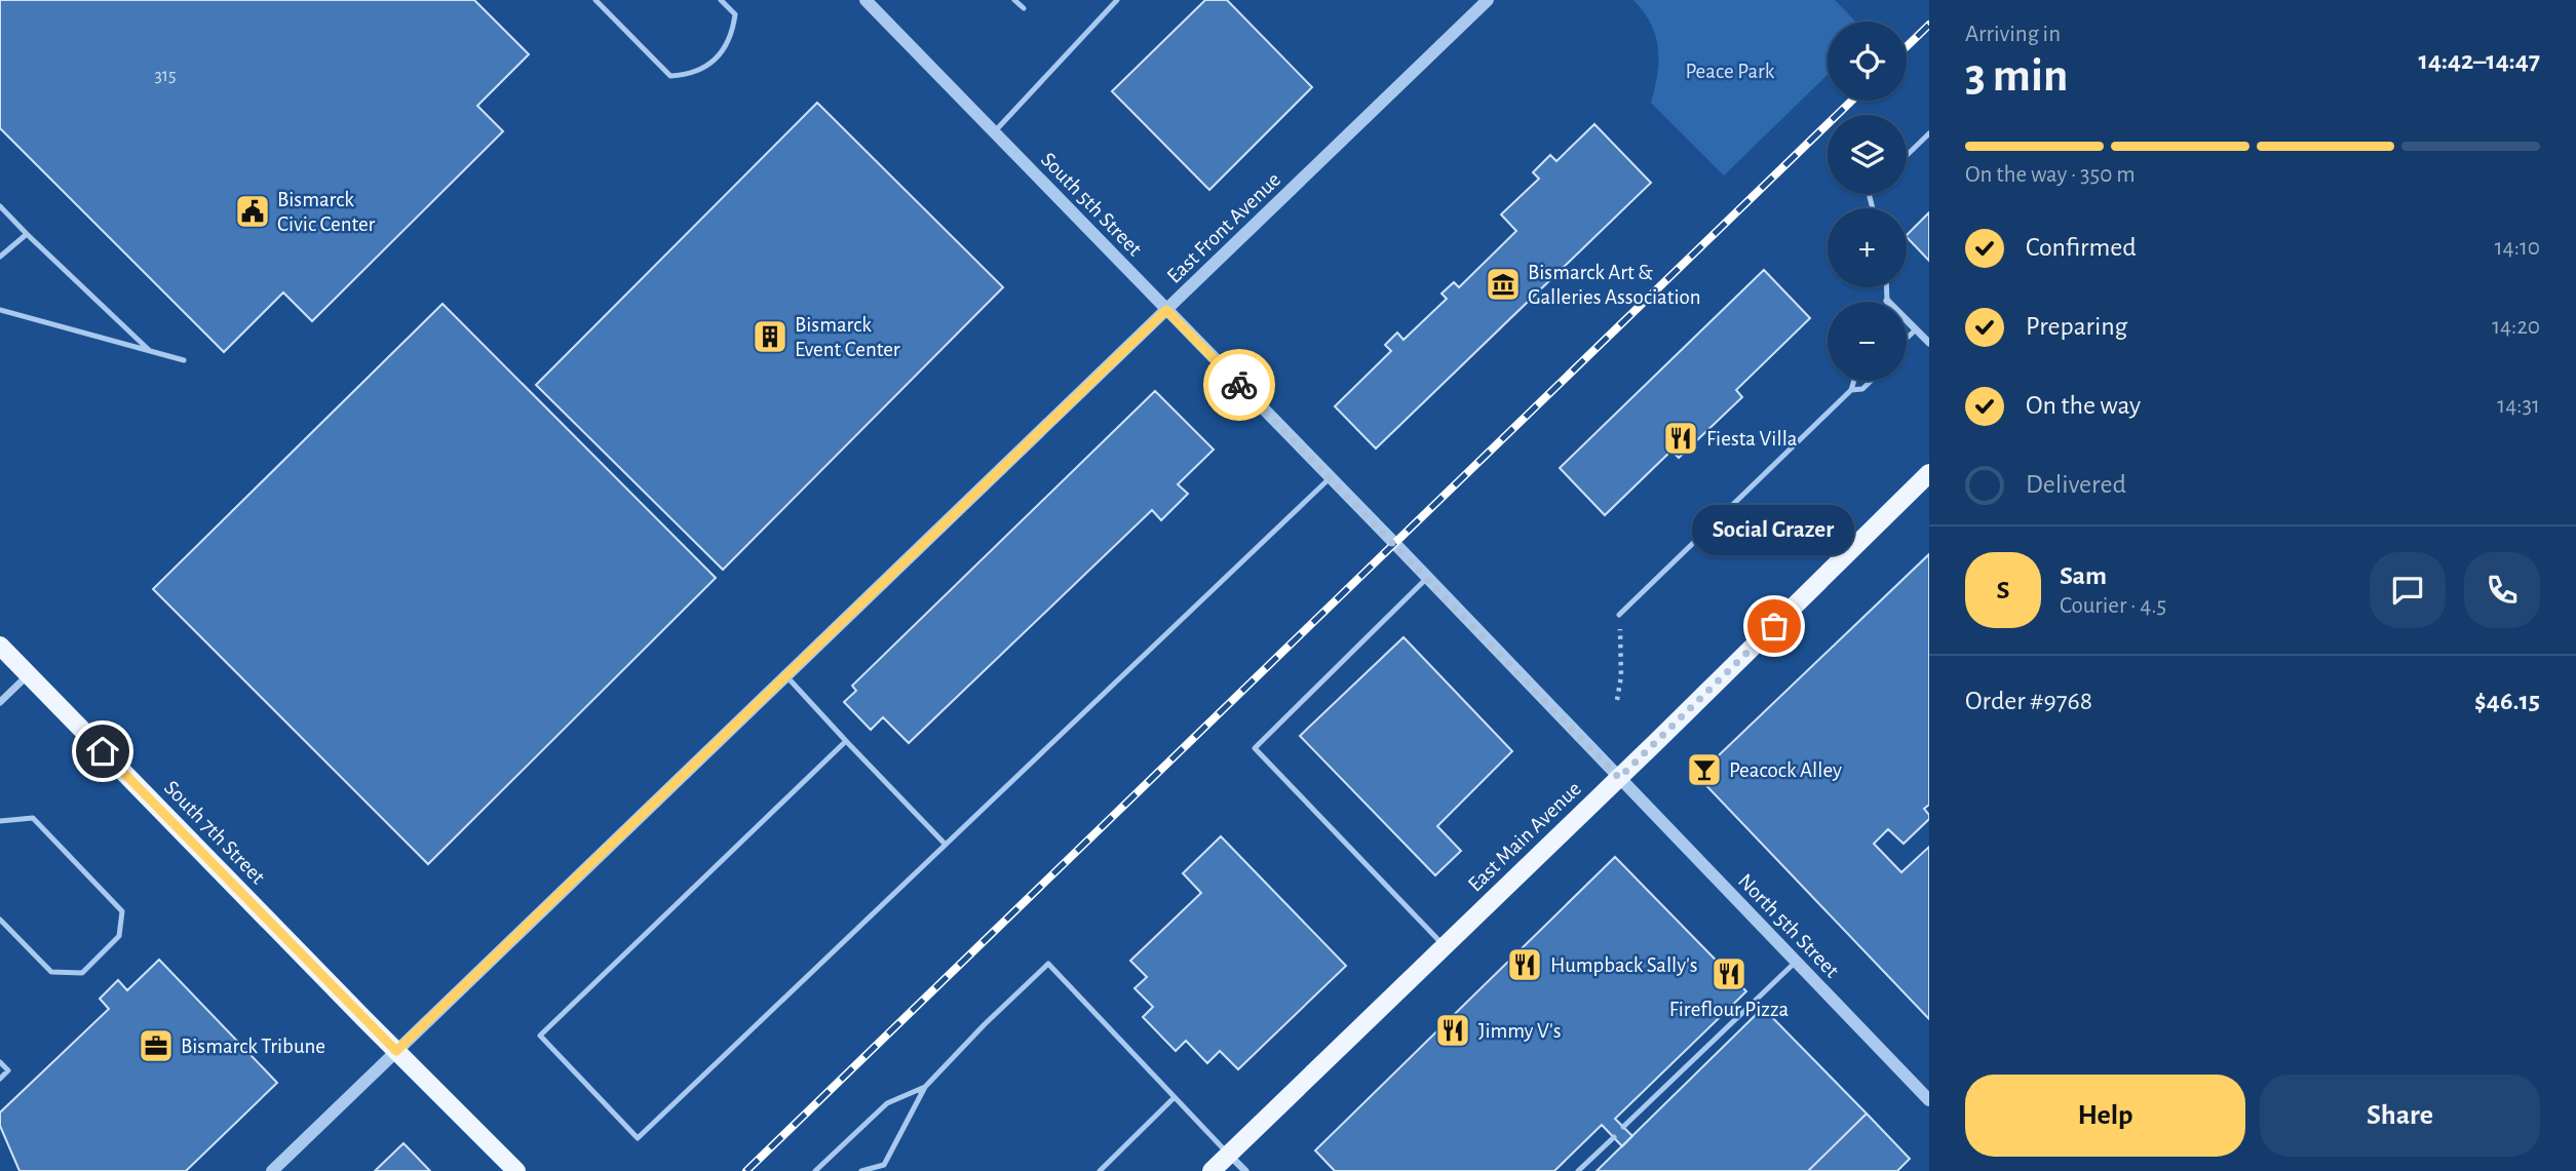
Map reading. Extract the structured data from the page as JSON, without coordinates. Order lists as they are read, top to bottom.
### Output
{
  "streets": {
    "main road": ["South 7th Street", "East Main Avenue"],
    "street": ["South 5th Street", "East Front Avenue", "North 5th Street"]
  },
  "crossings": [
    ["South 5th Street", "East Front Avenue"],
    ["South 5th Street", "East Main Avenue"],
    ["South 5th Street", "North 5th Street"],
    ["East Front Avenue", "South 7th Street"],
    ["East Main Avenue", "North 5th Street"]
  ],
  "parks": ["Peace Park"],
  "places": {
    "public building": ["Bismarck Civic Center"],
    "museum": ["Bismarck Art & Galleries Association"],
    "building": ["Bismarck Event Center"],
    "restaurant": [
      "Fiesta Villa",
      "Humpback Sally's",
      "Fireflour Pizza",
      "Jimmy V's"
    ],
    "other": ["Social Grazer"],
    "bar": ["Peacock Alley"],
    "office": ["Bismarck Tribune"]
  },
  "house_numbers": ["315"],
  "page": {
    "heading": ["3 min", "Arriving in", "14:42–14:47"],
    "panel": [
      "Sam",
      "Courier · 4.5",
      "Order #9768",
      "$46.15"
    ],
    "map_buttons": ["+", "−"],
    "bar": "On the way · 350 m",
    "list": [
      ["Confirmed", "14:10"],
      ["Preparing", "14:20"],
      ["On the way", "14:31"],
      "Delivered"
    ],
    "bubble": "Social Grazer",
    "round": "S",
    "buttons": ["Help", "Share"]
  }
}
